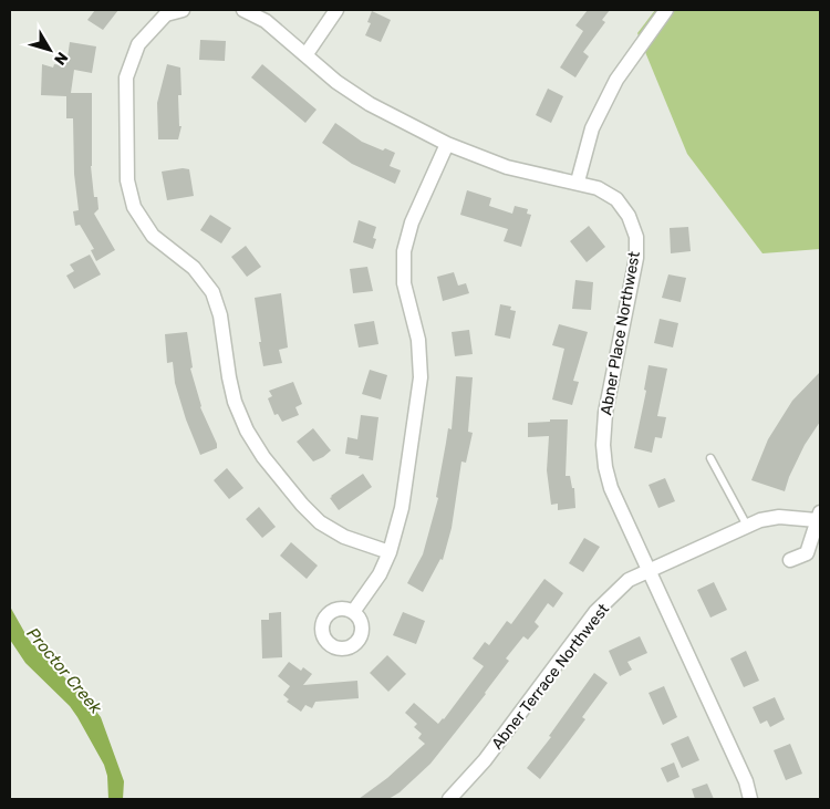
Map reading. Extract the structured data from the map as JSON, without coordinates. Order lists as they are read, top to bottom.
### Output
{
  "streets": {
    "street": ["Abner Place Northwest", "Abner Terrace Northwest"]
  },
  "crossings": [
    ["Abner Place Northwest", "Abner Terrace Northwest"]
  ],
  "water": ["Proctor Creek"],
  "north": "bottom right"
}
